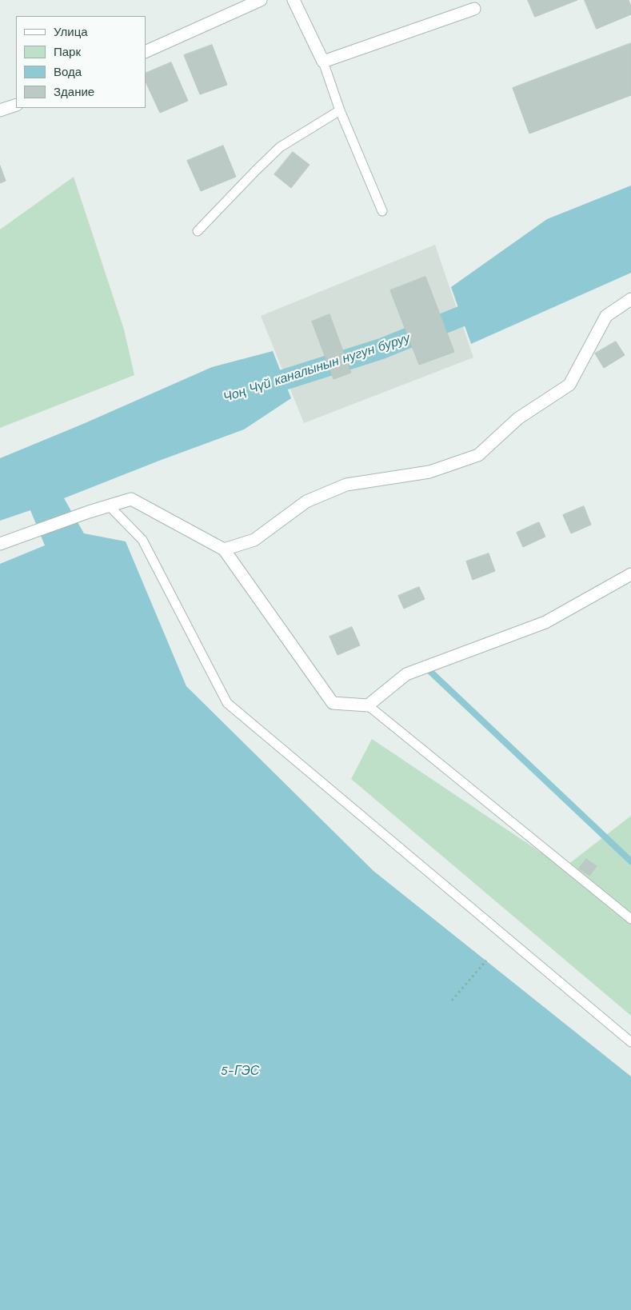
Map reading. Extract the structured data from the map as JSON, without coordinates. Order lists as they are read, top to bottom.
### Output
{
  "water": ["Чоң Чүй каналынын нугун буруу", "5-ГЭС"],
  "legend": [
    "Улица",
    "Парк",
    "Вода",
    "Здание"
  ]
}
